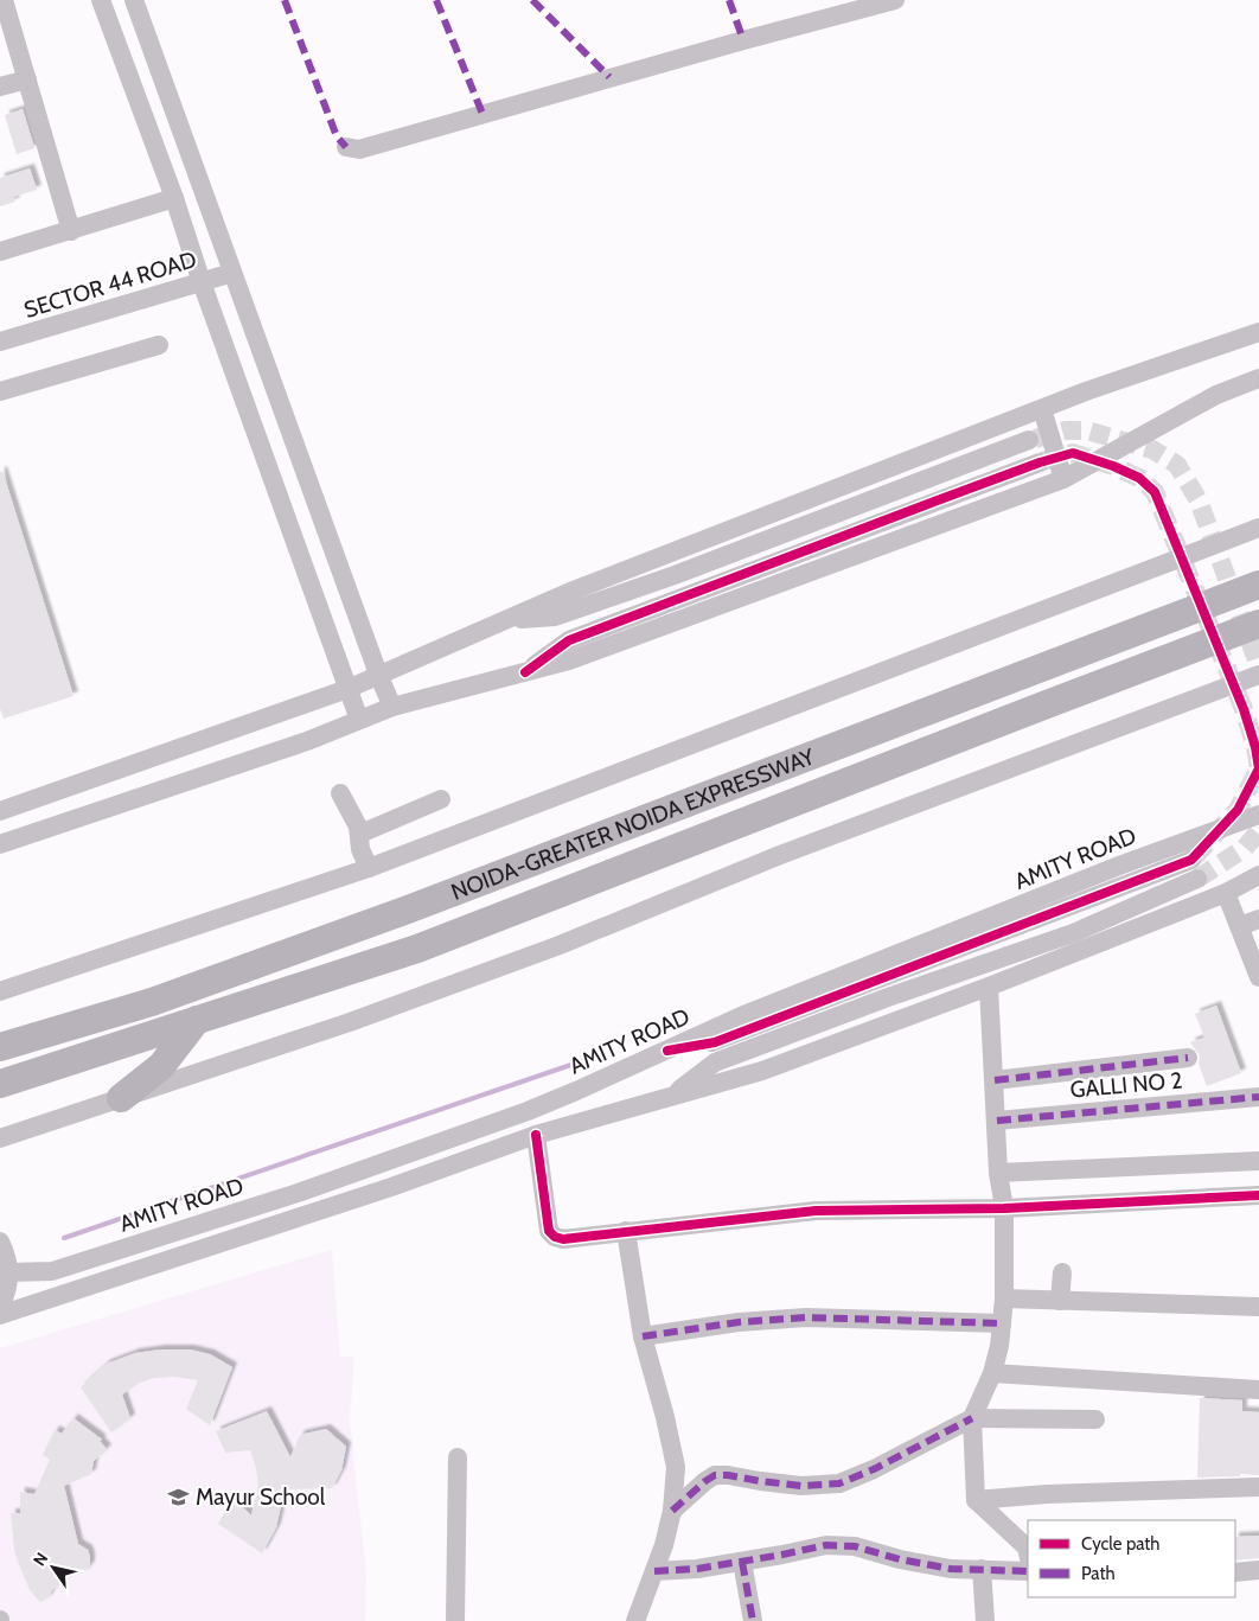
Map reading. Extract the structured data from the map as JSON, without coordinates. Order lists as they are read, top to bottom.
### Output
{
  "streets": {
    "highway": ["NOIDA-GREATER NOIDA EXPRESSWAY"],
    "street": ["SECTOR 44 ROAD", "AMITY ROAD", "GALLI NO 2"]
  },
  "places": {
    "school or university": ["Mayur School"]
  },
  "legend": ["Cycle path", "Path"],
  "north": "top left"
}
